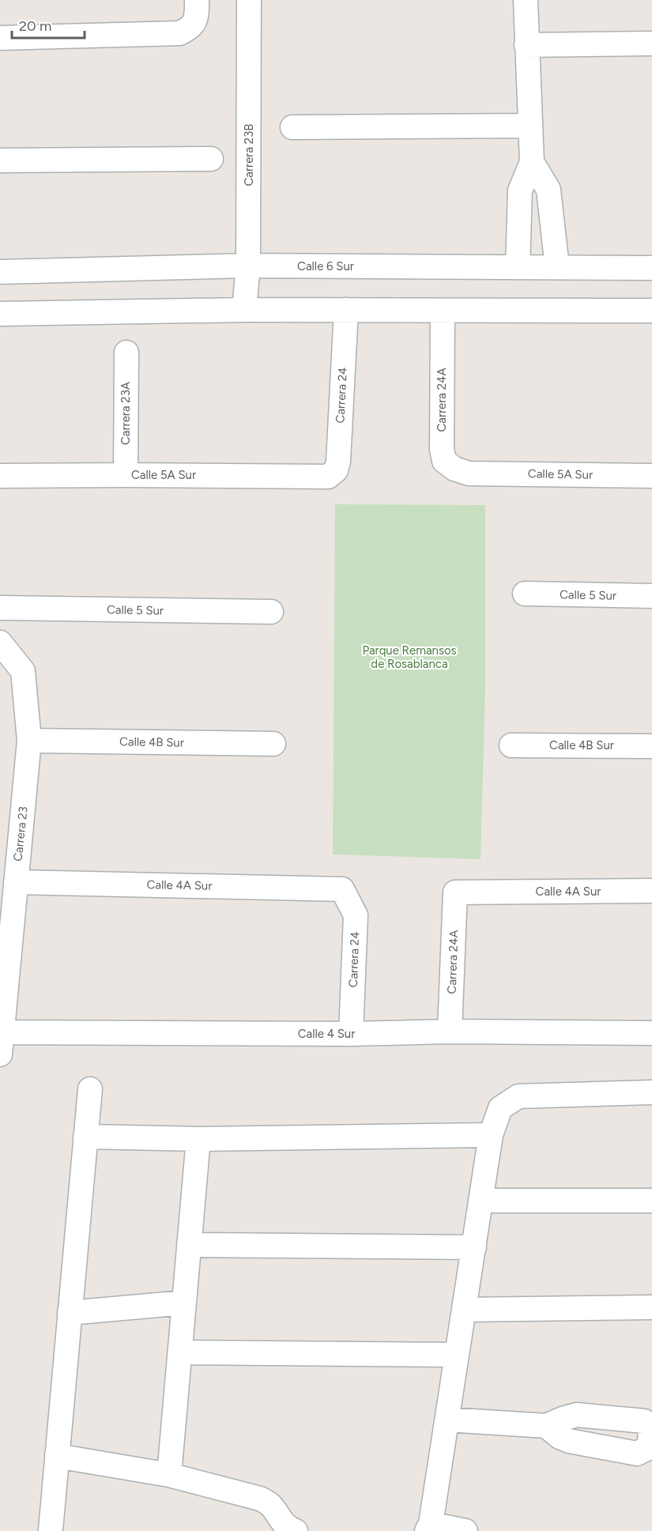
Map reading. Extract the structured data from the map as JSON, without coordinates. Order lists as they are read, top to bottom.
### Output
{
  "streets": {
    "street": [
      "Carrera 23B",
      "Calle 6 Sur",
      "Carrera 24",
      "Carrera 24A",
      "Carrera 23A",
      "Calle 5A Sur",
      "Calle 5 Sur",
      "Calle 4B Sur",
      "Carrera 23",
      "Calle 4A Sur",
      "Calle 4 Sur"
    ]
  },
  "crossings": [
    ["Carrera 23B", "Calle 6 Sur"],
    ["Carrera 24", "Calle 5A Sur"],
    ["Carrera 24", "Calle 4A Sur"],
    ["Carrera 24", "Calle 4 Sur"],
    ["Carrera 24A", "Calle 5A Sur"],
    ["Carrera 24A", "Calle 4A Sur"],
    ["Carrera 24A", "Calle 4 Sur"],
    ["Carrera 23A", "Calle 5A Sur"],
    ["Calle 4B Sur", "Carrera 23"],
    ["Carrera 23", "Calle 4A Sur"],
    ["Carrera 23", "Calle 4 Sur"]
  ],
  "parks": ["Parque Remansos de Rosablanca"],
  "scale_bar": "20 m"
}
